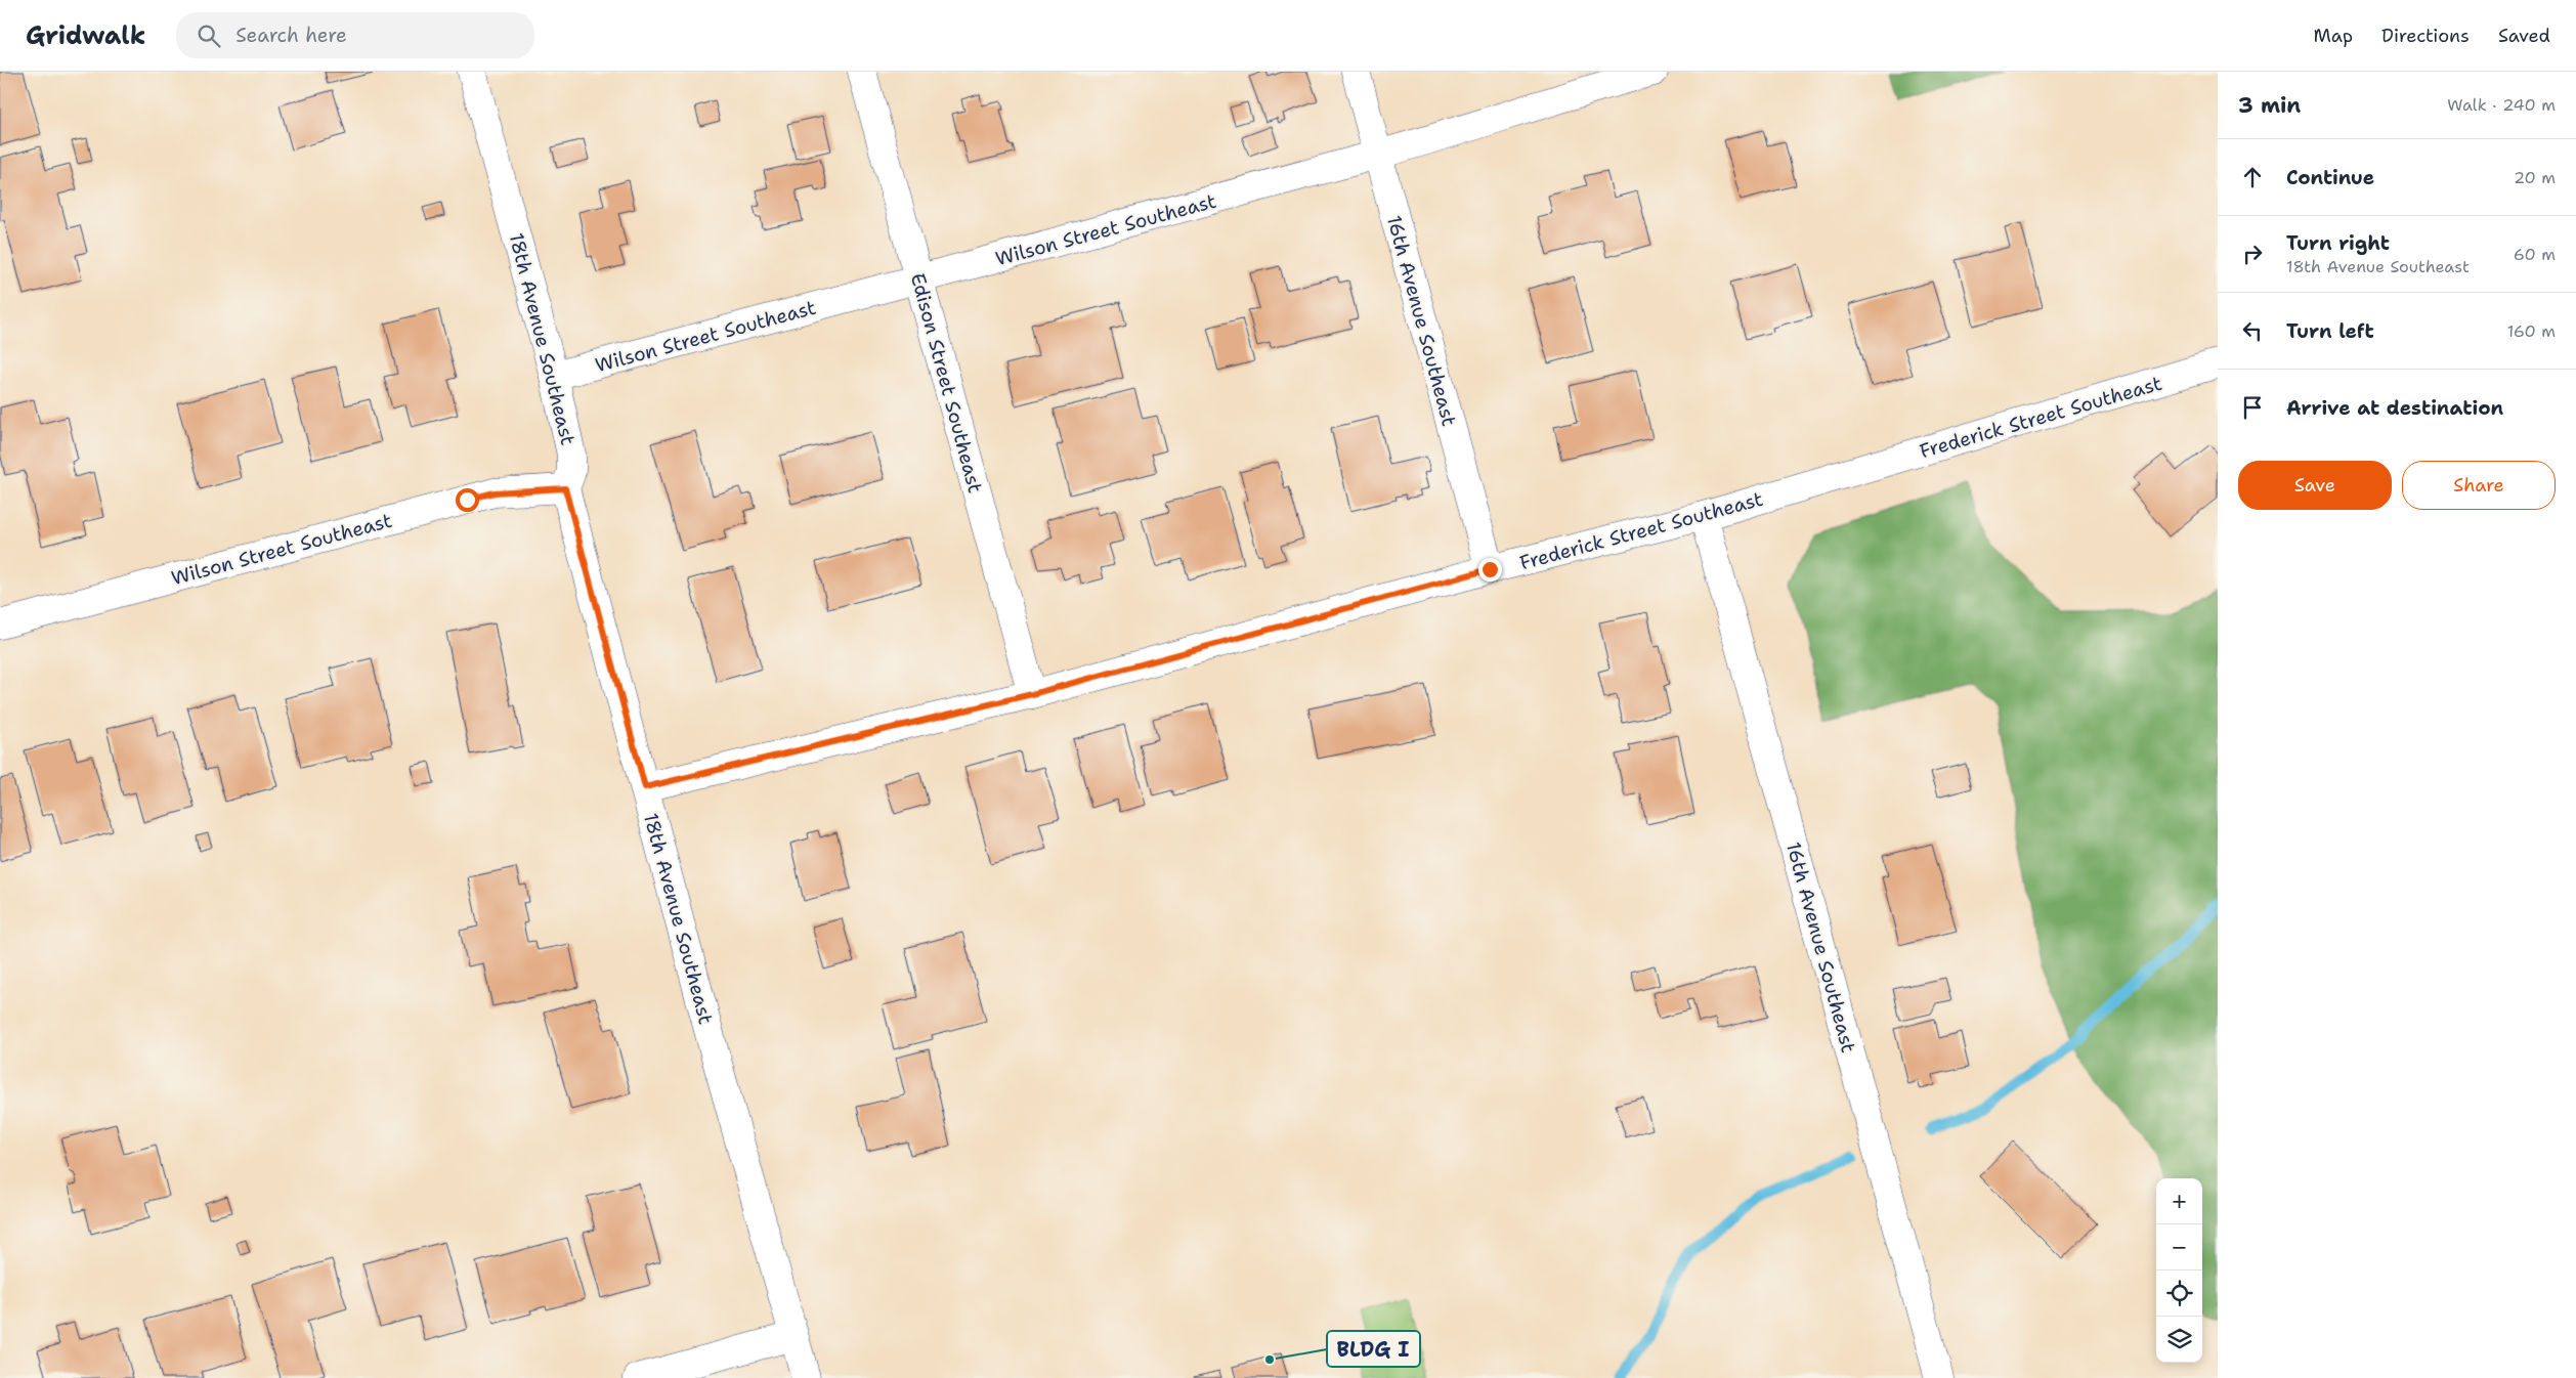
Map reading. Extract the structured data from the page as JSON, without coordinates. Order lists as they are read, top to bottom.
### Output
{
  "streets": {
    "street": [
      "Wilson Street Southeast",
      "16th Avenue Southeast",
      "18th Avenue Southeast",
      "Edison Street Southeast",
      "Frederick Street Southeast"
    ]
  },
  "crossings": [
    ["Wilson Street Southeast", "16th Avenue Southeast"],
    ["Wilson Street Southeast", "18th Avenue Southeast"],
    ["Wilson Street Southeast", "Edison Street Southeast"],
    ["16th Avenue Southeast", "Frederick Street Southeast"],
    ["18th Avenue Southeast", "Frederick Street Southeast"],
    ["Edison Street Southeast", "Frederick Street Southeast"]
  ],
  "places": ["BLDG I"],
  "page": {
    "header": "Gridwalk",
    "search": "Search here",
    "nav": ["Map", "Directions", "Saved"],
    "heading": ["3 min", "Walk · 240 m"],
    "list": [
      ["Continue", "20 m"],
      ["Turn right", "18th Avenue Southeast", "60 m"],
      ["Turn left", "160 m"],
      "Arrive at destination"
    ],
    "buttons": ["Save", "Share"],
    "map_buttons": ["+", "−"]
  }
}
